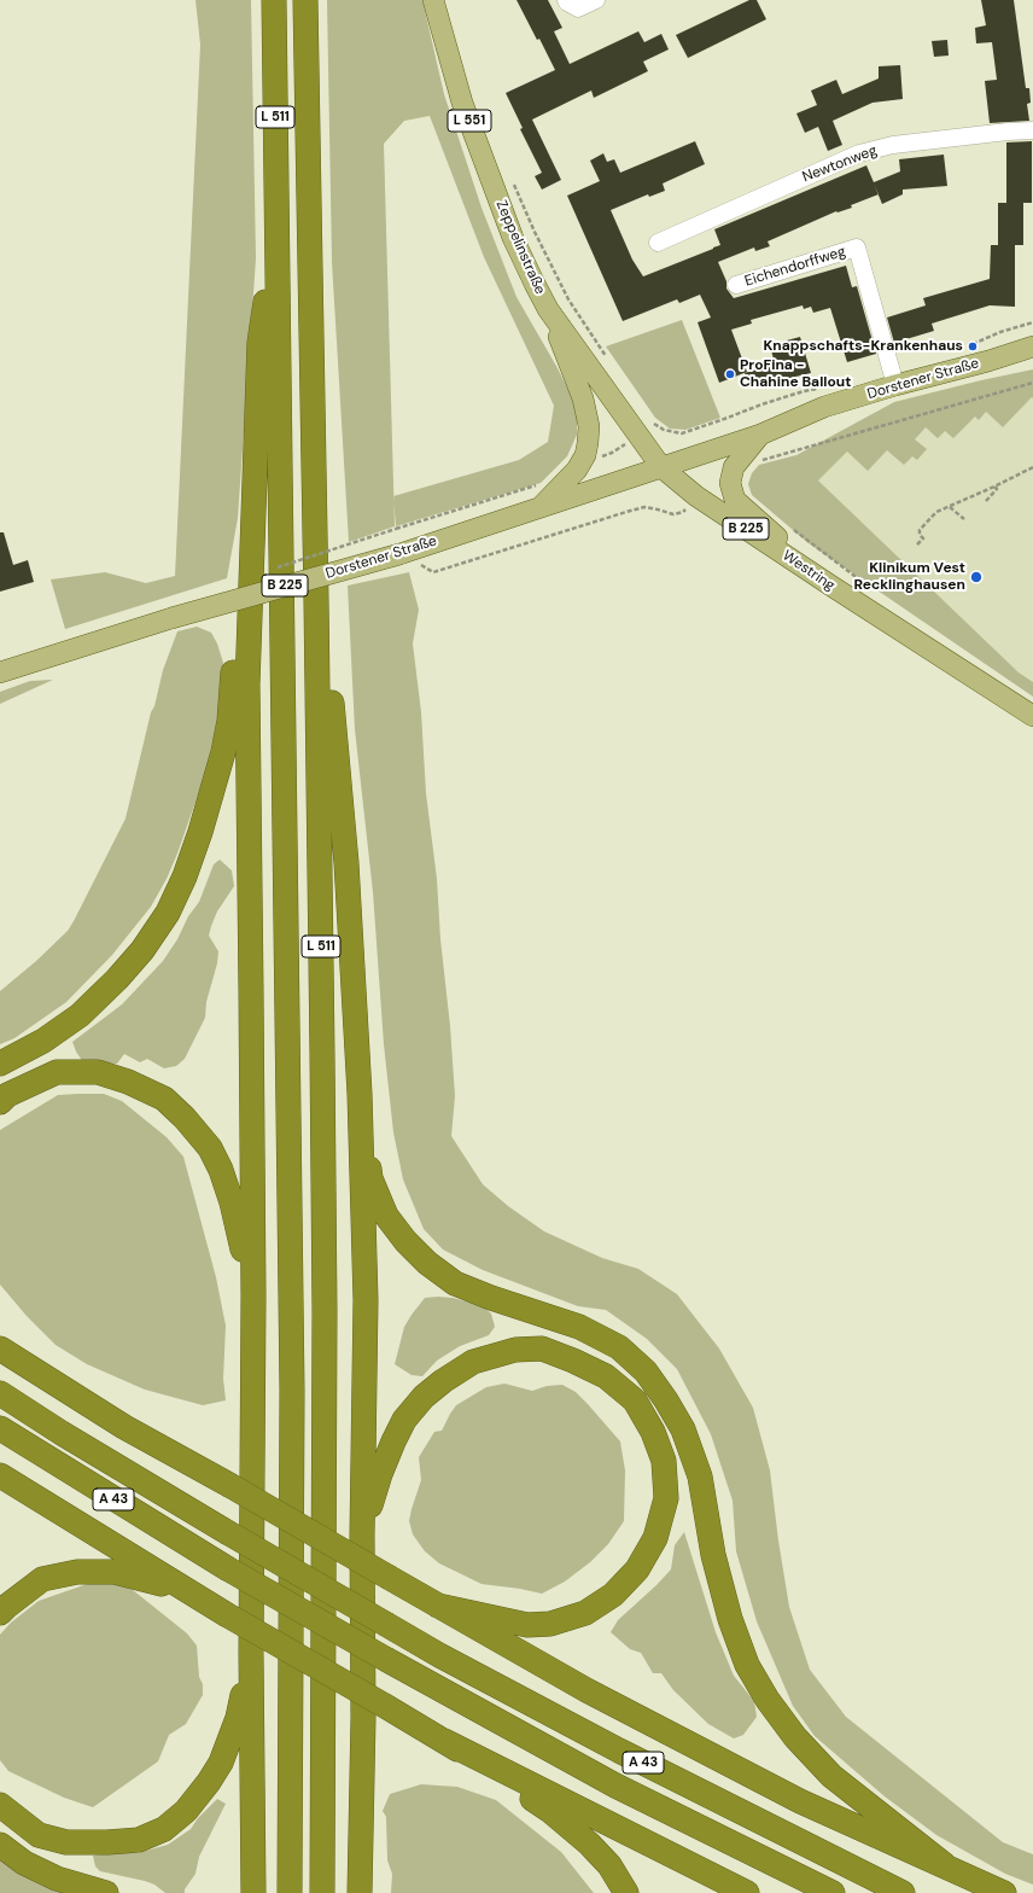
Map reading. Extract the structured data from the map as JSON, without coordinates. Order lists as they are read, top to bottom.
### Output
{
  "streets": {
    "highway": ["L 511", "A 43"],
    "main road": [
      "L 551",
      "Zeppelinstraße",
      "Dorstener Straße",
      "B 225",
      "Westring"
    ],
    "street": ["Newtonweg", "Eichendorffweg"]
  },
  "crossings": [
    ["Zeppelinstraße", "Dorstener Straße"],
    ["Zeppelinstraße", "B 225"],
    ["Zeppelinstraße", "Westring"],
    ["Eichendorffweg", "Dorstener Straße"],
    ["Dorstener Straße", "B 225"],
    ["Dorstener Straße", "Westring"]
  ],
  "places": ["Knappschafts-Krankenhaus", "ProFina - Chahine Ballout", "Klinikum Vest Recklinghausen"]
}
